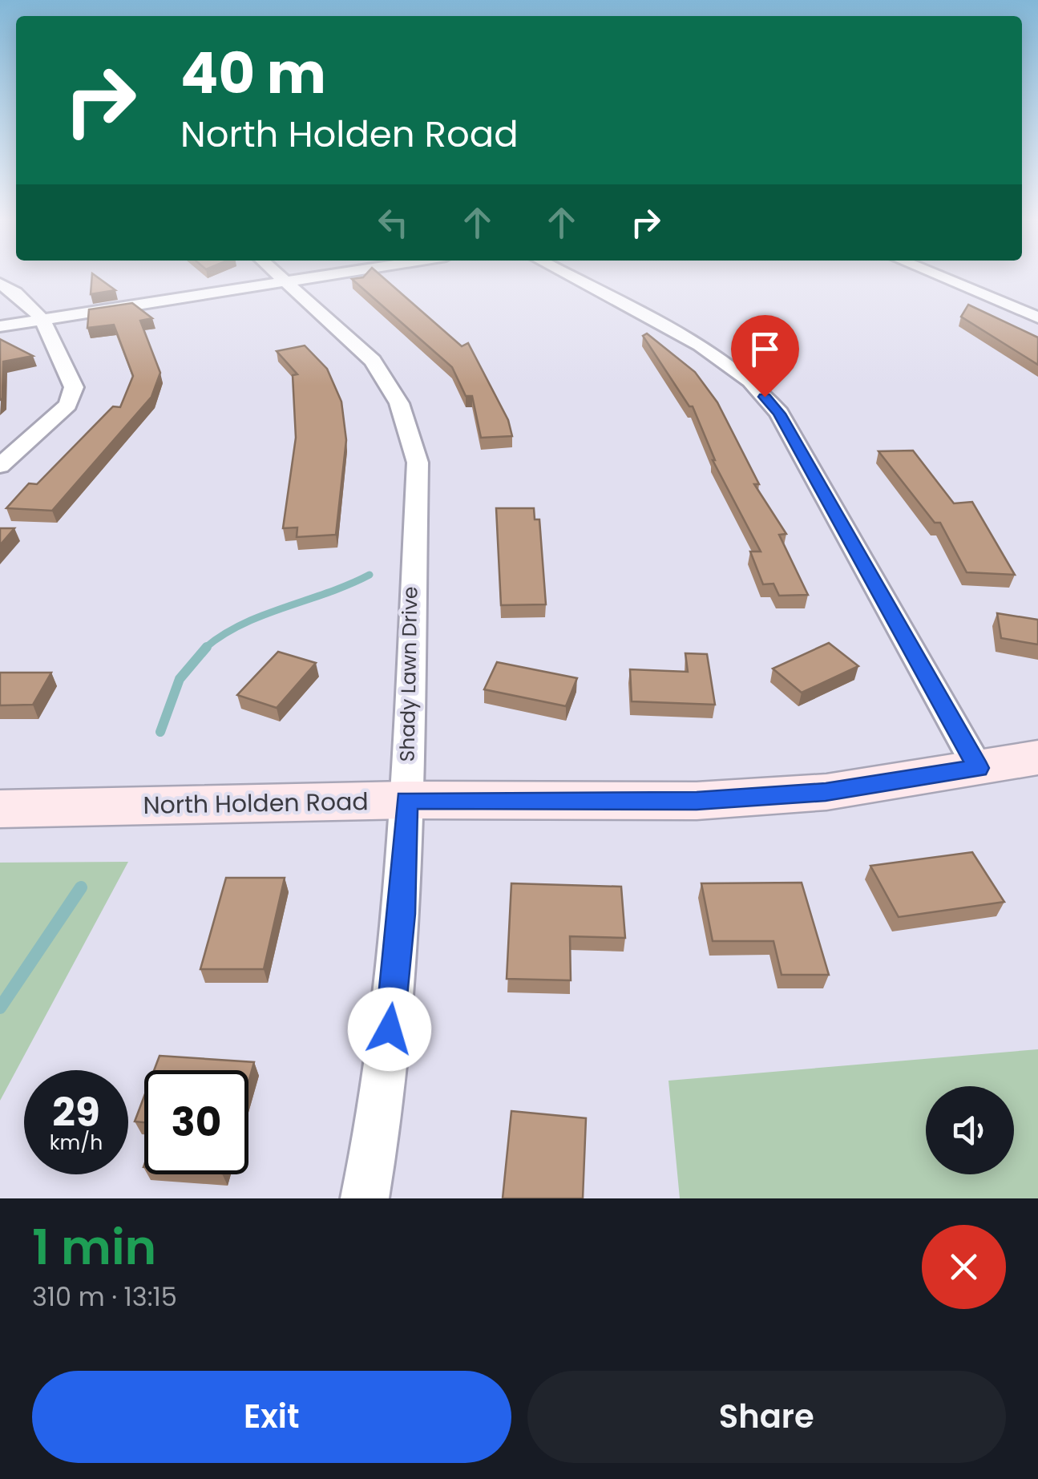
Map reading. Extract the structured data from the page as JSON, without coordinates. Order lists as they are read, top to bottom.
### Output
{
  "streets": {
    "main road": ["North Holden Road"],
    "street": ["Shady Lawn Drive"]
  },
  "crossings": [
    ["Shady Lawn Drive", "North Holden Road"]
  ],
  "page": {
    "turn": ["40 m", "North Holden Road"],
    "speed": "29 km/h",
    "limit": "30",
    "heading": ["1 min", "310 m · 13:15"],
    "buttons": ["Exit", "Share"]
  }
}
